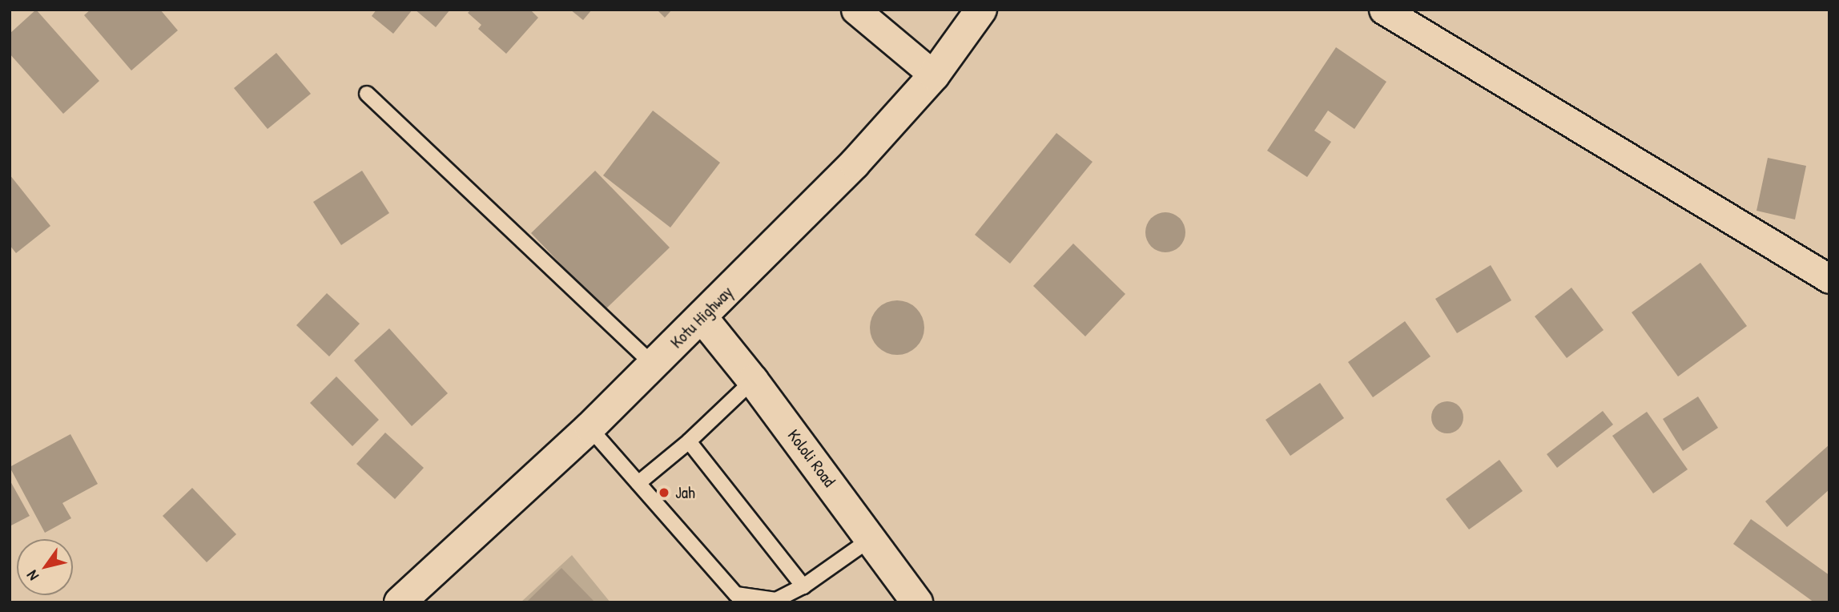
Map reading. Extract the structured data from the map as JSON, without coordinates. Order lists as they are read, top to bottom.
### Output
{
  "streets": {
    "street": ["Kotu Highway", "Kololi Road"]
  },
  "crossings": [
    ["Kotu Highway", "Kololi Road"]
  ],
  "places": ["Jah"],
  "north": "bottom left"
}
